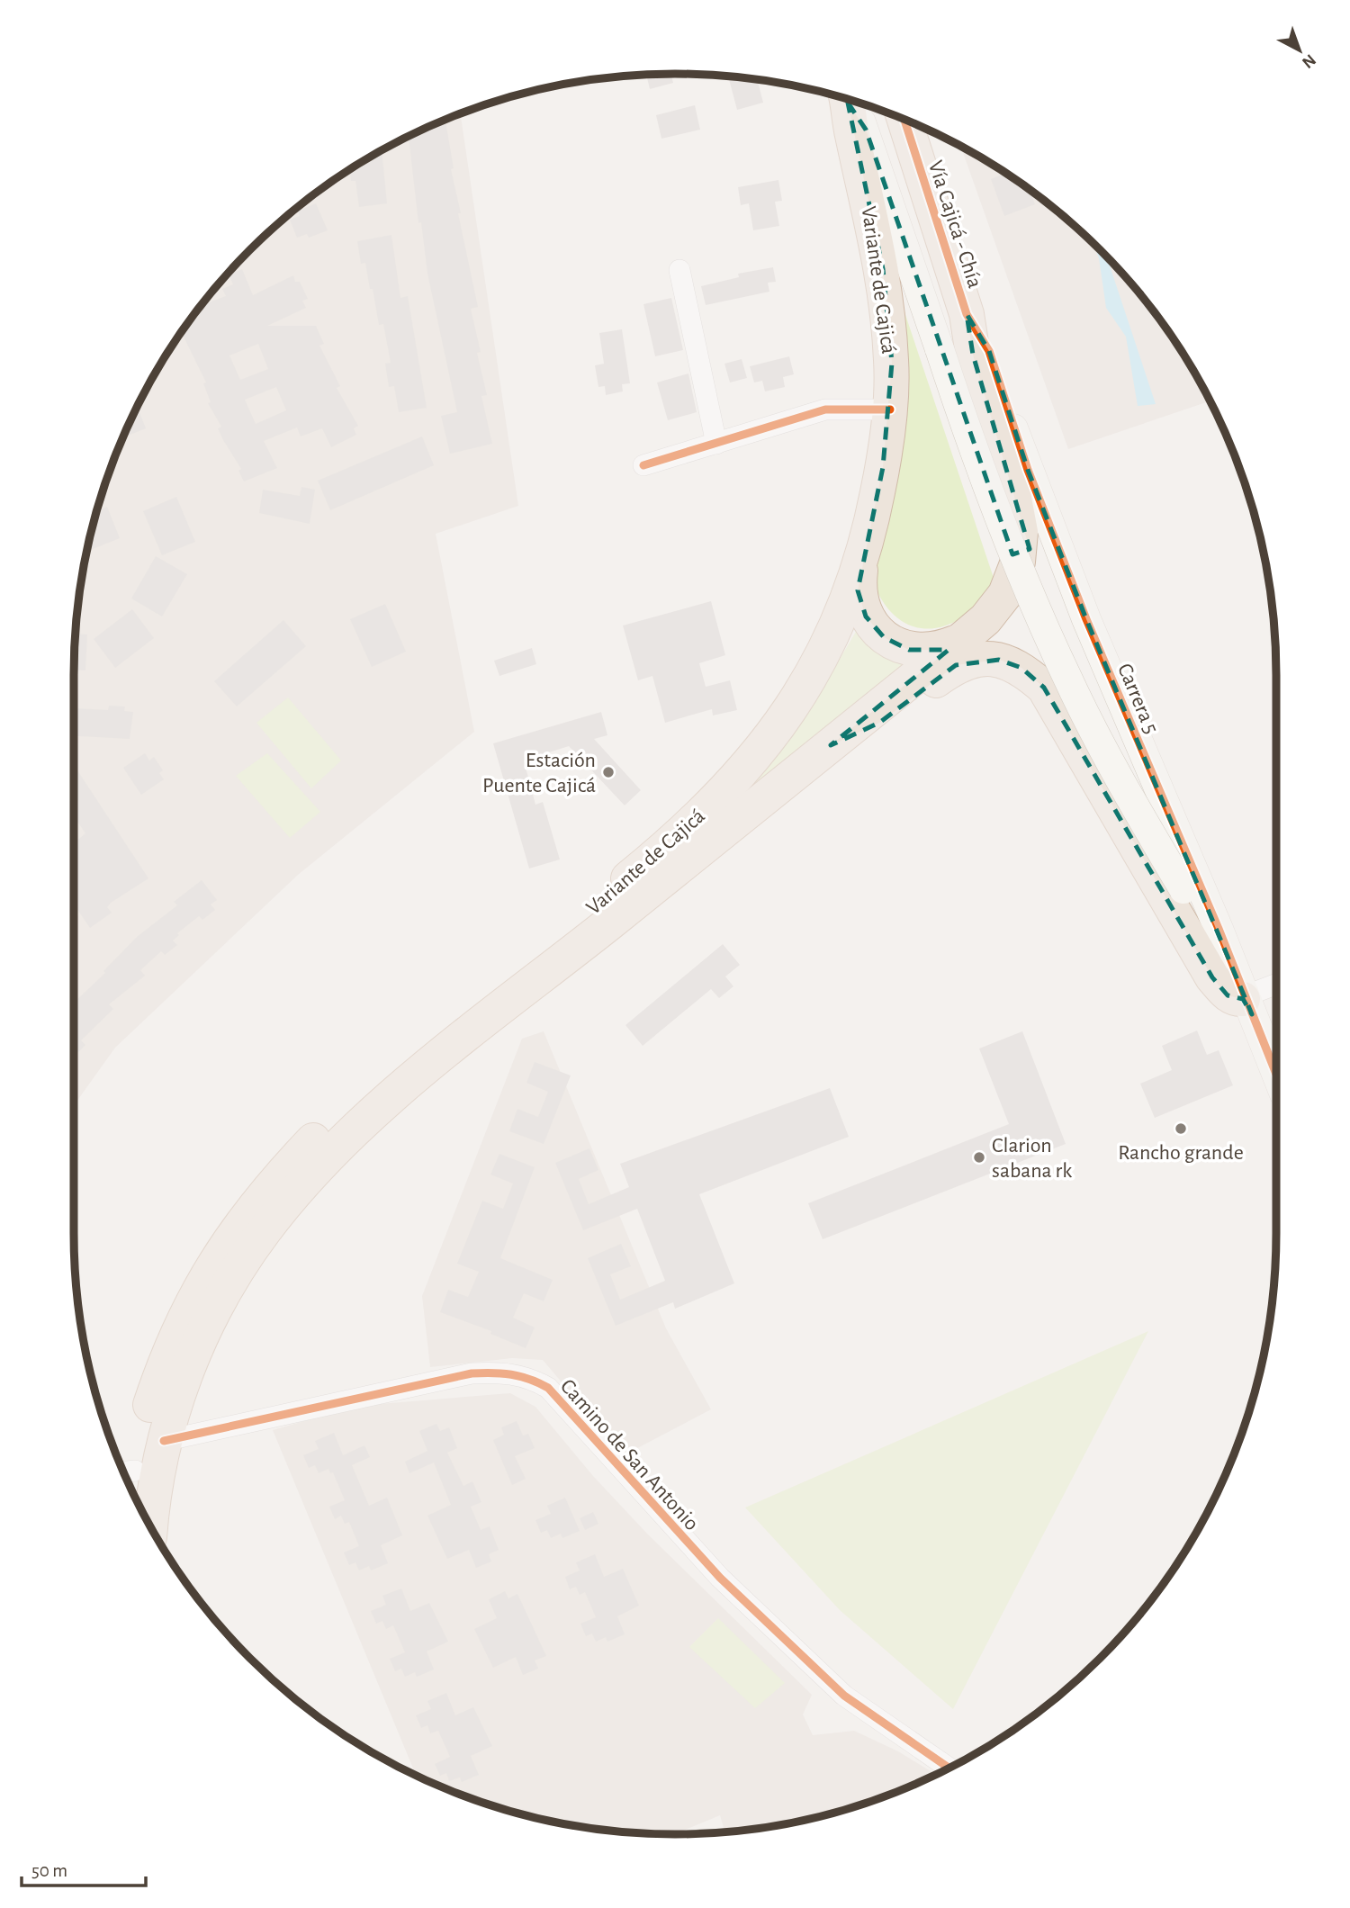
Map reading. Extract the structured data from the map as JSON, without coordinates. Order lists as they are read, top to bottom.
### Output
{
  "streets": {
    "highway": ["Vía Cajicá - Chía", "Variante de Cajicá"],
    "main road": ["Carrera 5"],
    "street": ["Camino de San Antonio"]
  },
  "crossings": [
    ["Vía Cajicá - Chía", "Variante de Cajicá"],
    ["Vía Cajicá - Chía", "Carrera 5"],
    ["Variante de Cajicá", "Carrera 5"],
    ["Variante de Cajicá", "Camino de San Antonio"]
  ],
  "places": ["Estación Puente Cajicá", "Rancho grande", "Clarion sabana rk"],
  "scale_bar": "50 m",
  "north": "bottom right"
}
